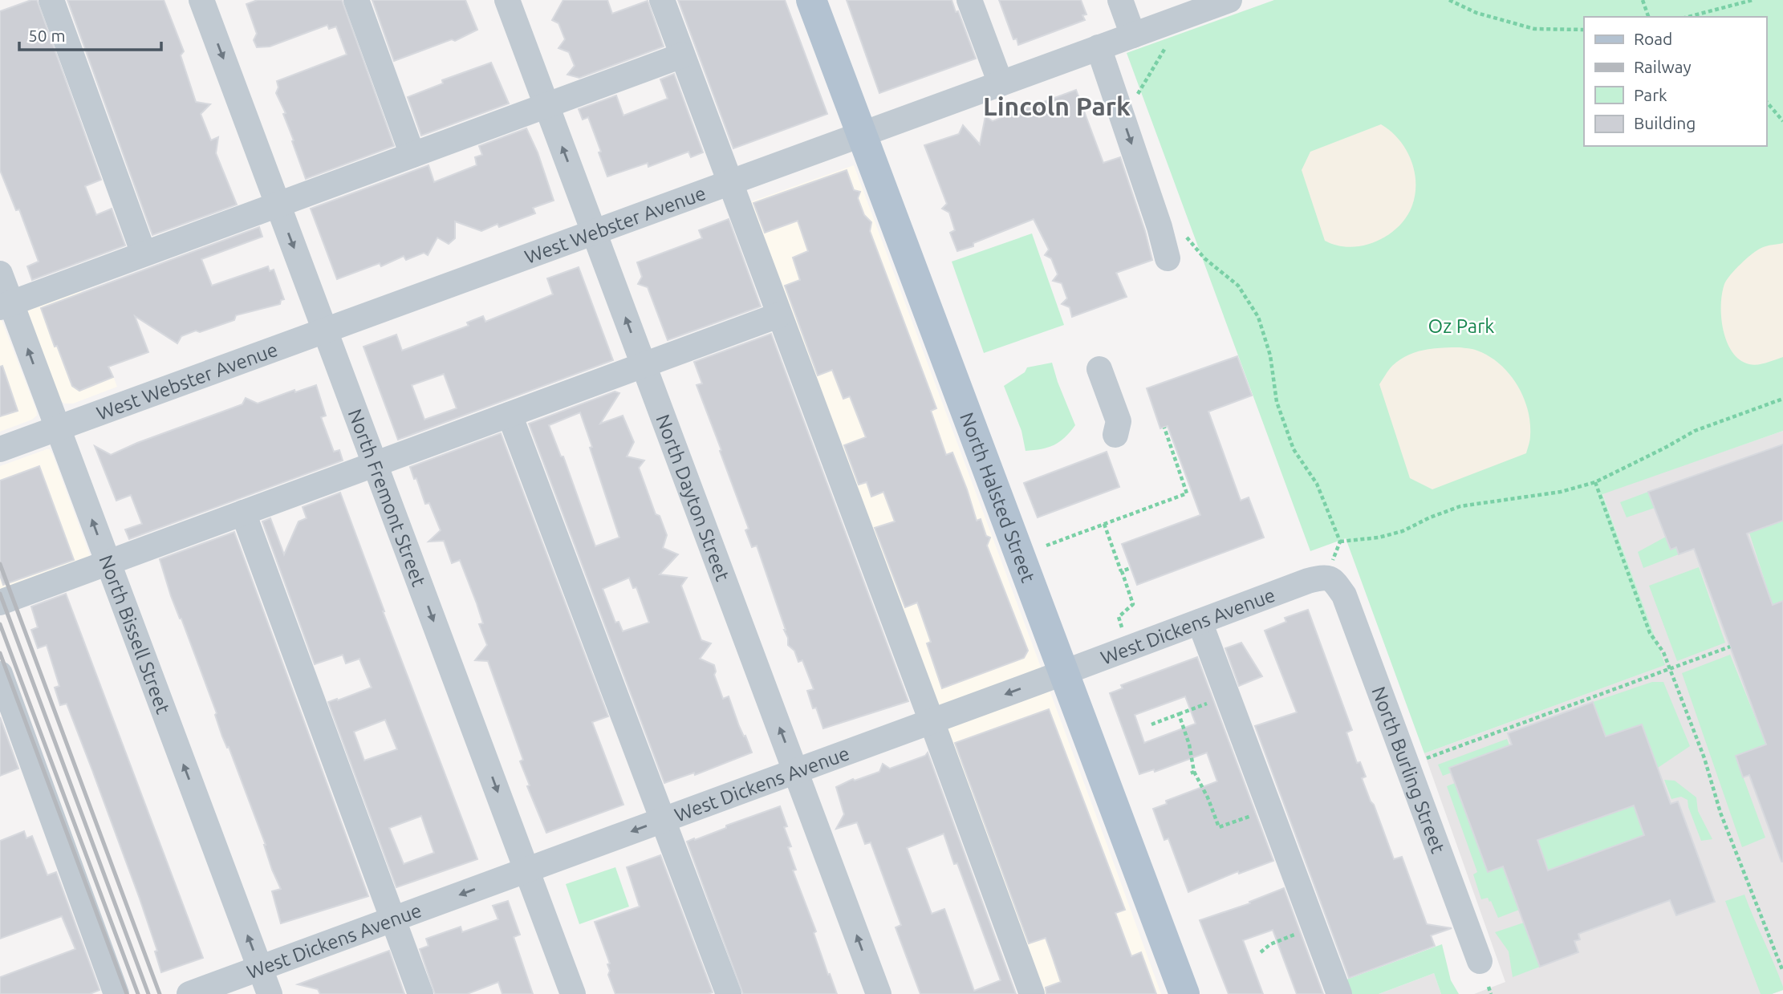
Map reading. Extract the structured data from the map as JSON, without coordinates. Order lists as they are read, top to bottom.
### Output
{
  "streets": {
    "main road": ["North Halsted Street"],
    "street": [
      "West Webster Avenue",
      "North Fremont Street",
      "North Dayton Street",
      "West Dickens Avenue",
      "North Bissell Street",
      "North Burling Street"
    ]
  },
  "crossings": [
    ["West Webster Avenue", "North Fremont Street"],
    ["West Webster Avenue", "North Halsted Street"],
    ["West Webster Avenue", "North Dayton Street"],
    ["West Webster Avenue", "North Bissell Street"],
    ["North Fremont Street", "West Dickens Avenue"],
    ["North Halsted Street", "West Dickens Avenue"],
    ["North Dayton Street", "West Dickens Avenue"],
    ["West Dickens Avenue", "North Bissell Street"],
    ["West Dickens Avenue", "North Burling Street"]
  ],
  "one_way": ["West Dickens Avenue"],
  "districts": ["Lincoln Park"],
  "parks": ["Oz Park"],
  "legend": [
    "Road",
    "Railway",
    "Park",
    "Building"
  ],
  "scale_bar": "50 m"
}
